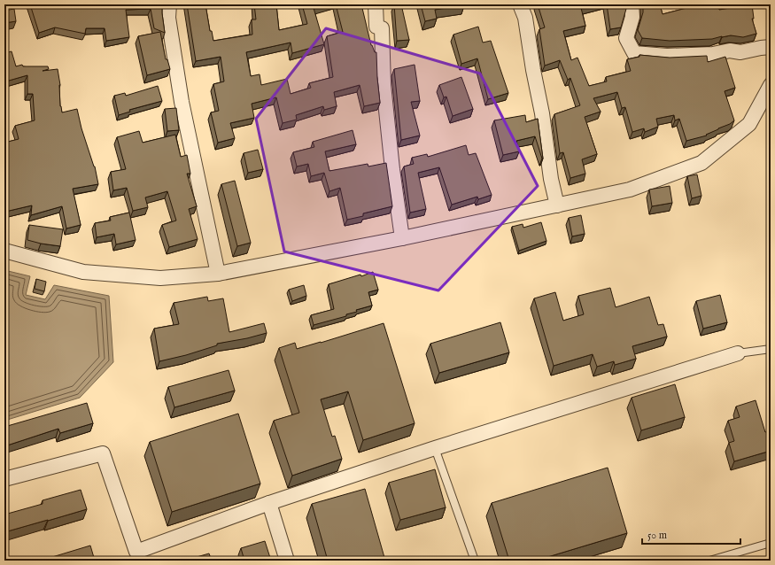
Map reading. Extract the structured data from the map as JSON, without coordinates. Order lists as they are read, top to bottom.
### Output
{
  "scale_bar": "50 m"
}
